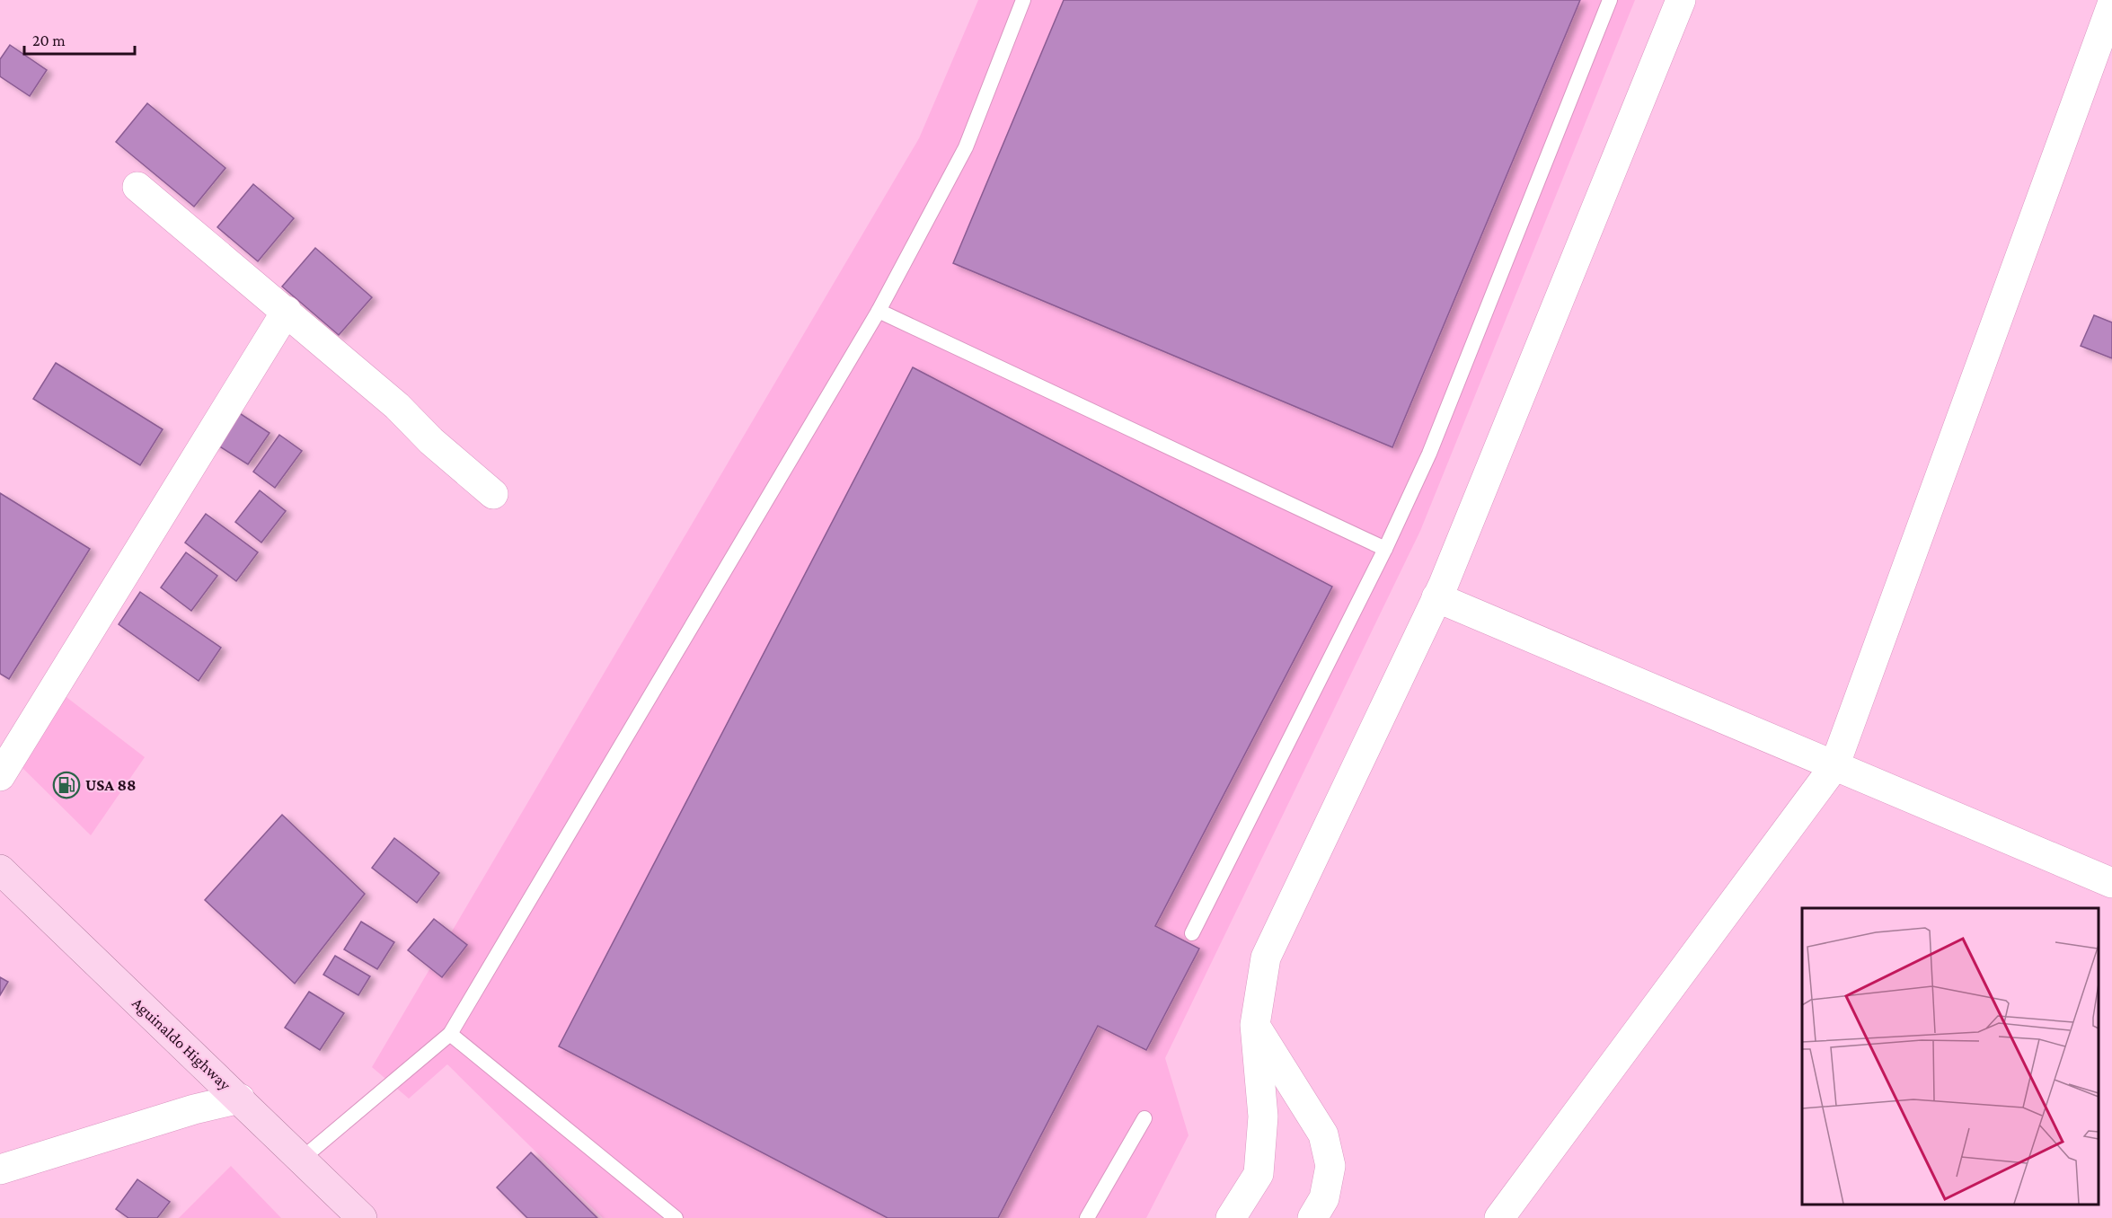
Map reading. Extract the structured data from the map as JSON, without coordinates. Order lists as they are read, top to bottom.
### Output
{
  "streets": {
    "main road": ["Aguinaldo Highway"]
  },
  "places": {
    "fuel station": ["USA 88"]
  },
  "scale_bar": "20 m"
}
